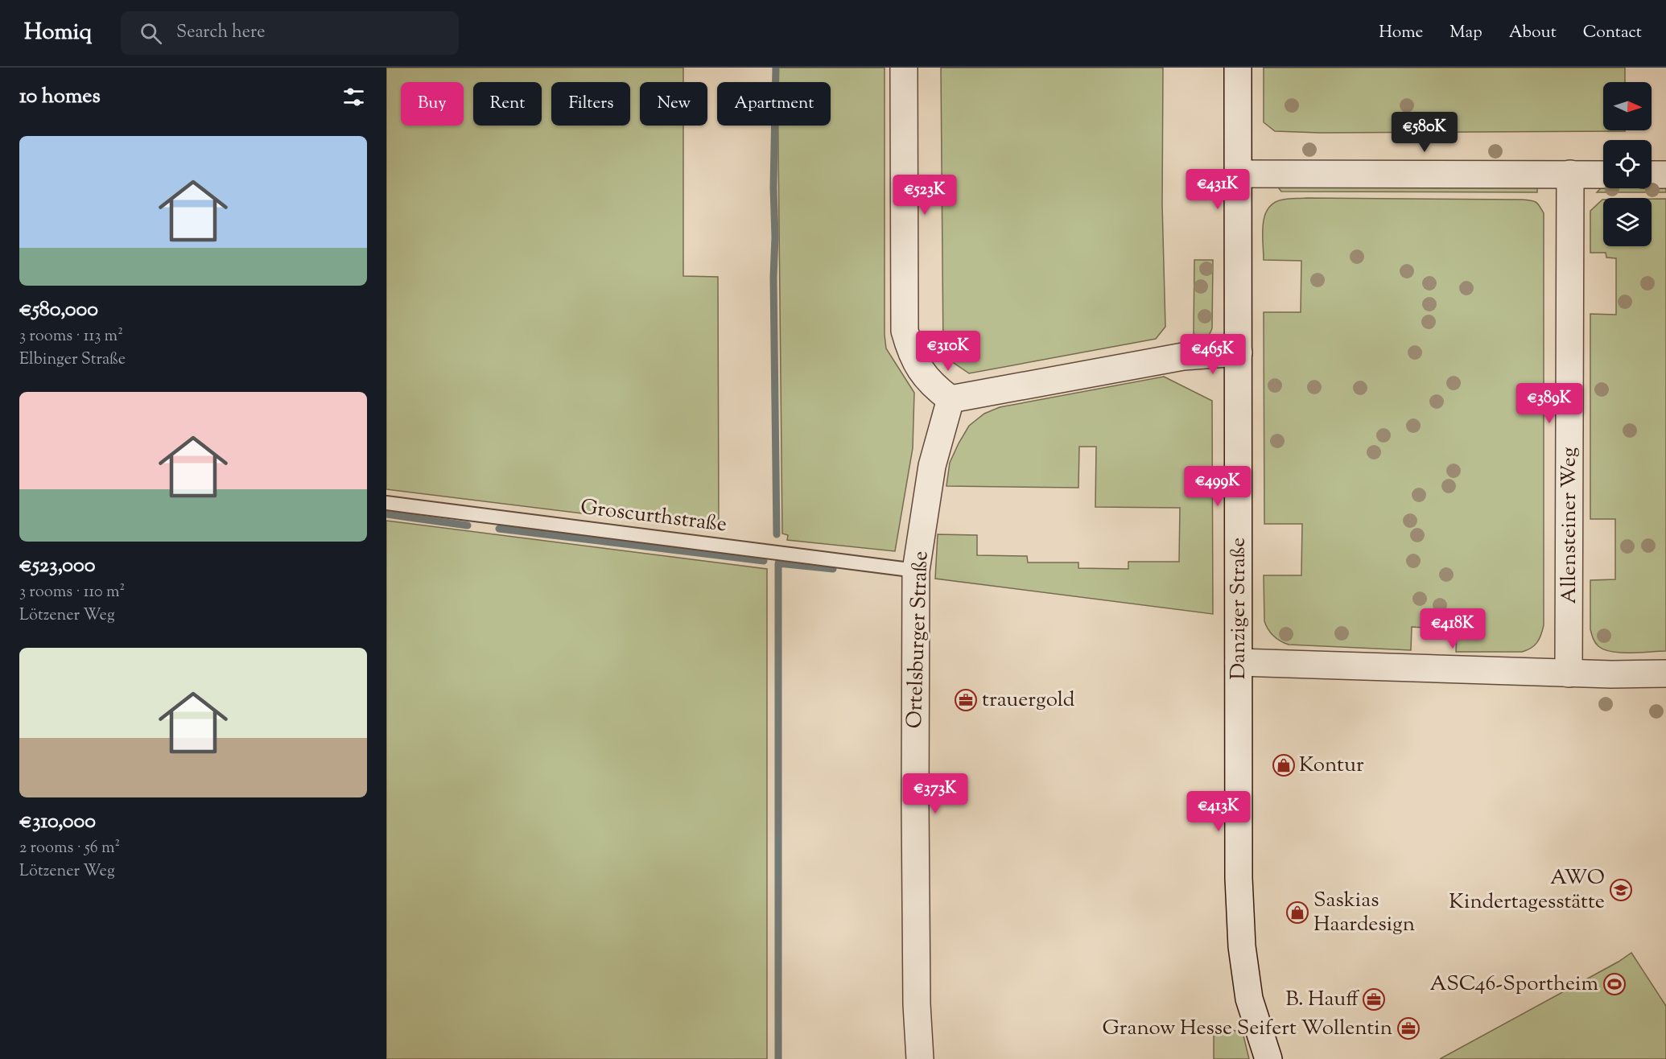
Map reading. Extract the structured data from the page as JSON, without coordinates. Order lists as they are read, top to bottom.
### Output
{
  "streets": {
    "street": ["Allensteiner Weg", "Danziger Straße", "Ortelsburger Straße"],
    "lane": ["Groscurthstraße"]
  },
  "crossings": [
    ["Groscurthstraße", "Ortelsburger Straße"]
  ],
  "places": {
    "office": ["trauergold", "B. Hauff", "Granow Hesse Seifert Wollentin"],
    "shop": ["Kontur", "Saskias Haardesign"],
    "school or university": ["AWO Kindertagesstätte"],
    "sports": ["ASC46-Sportheim"]
  },
  "north": "right",
  "page": {
    "header": "Homiq",
    "search": "Search here",
    "nav": [
      "Home",
      "Map",
      "About",
      "Contact"
    ],
    "heading": "10 homes",
    "chip": [
      "Buy",
      "Rent",
      "Filters",
      "New",
      "Apartment"
    ],
    "price": [
      "€580K",
      "€431K",
      "€523K",
      "€310K",
      "€465K",
      "€389K",
      "€499K",
      "€418K",
      "€373K",
      "€413K"
    ],
    "list": [
      {
        "name": "€580,000",
        "note": "3 rooms · 113 m² · Elbinger Straße"
      },
      {
        "name": "€523,000",
        "note": "3 rooms · 110 m² · Lötzener Weg"
      },
      {
        "name": "€310,000",
        "note": "2 rooms · 56 m² · Lötzener Weg"
      }
    ]
  }
}
